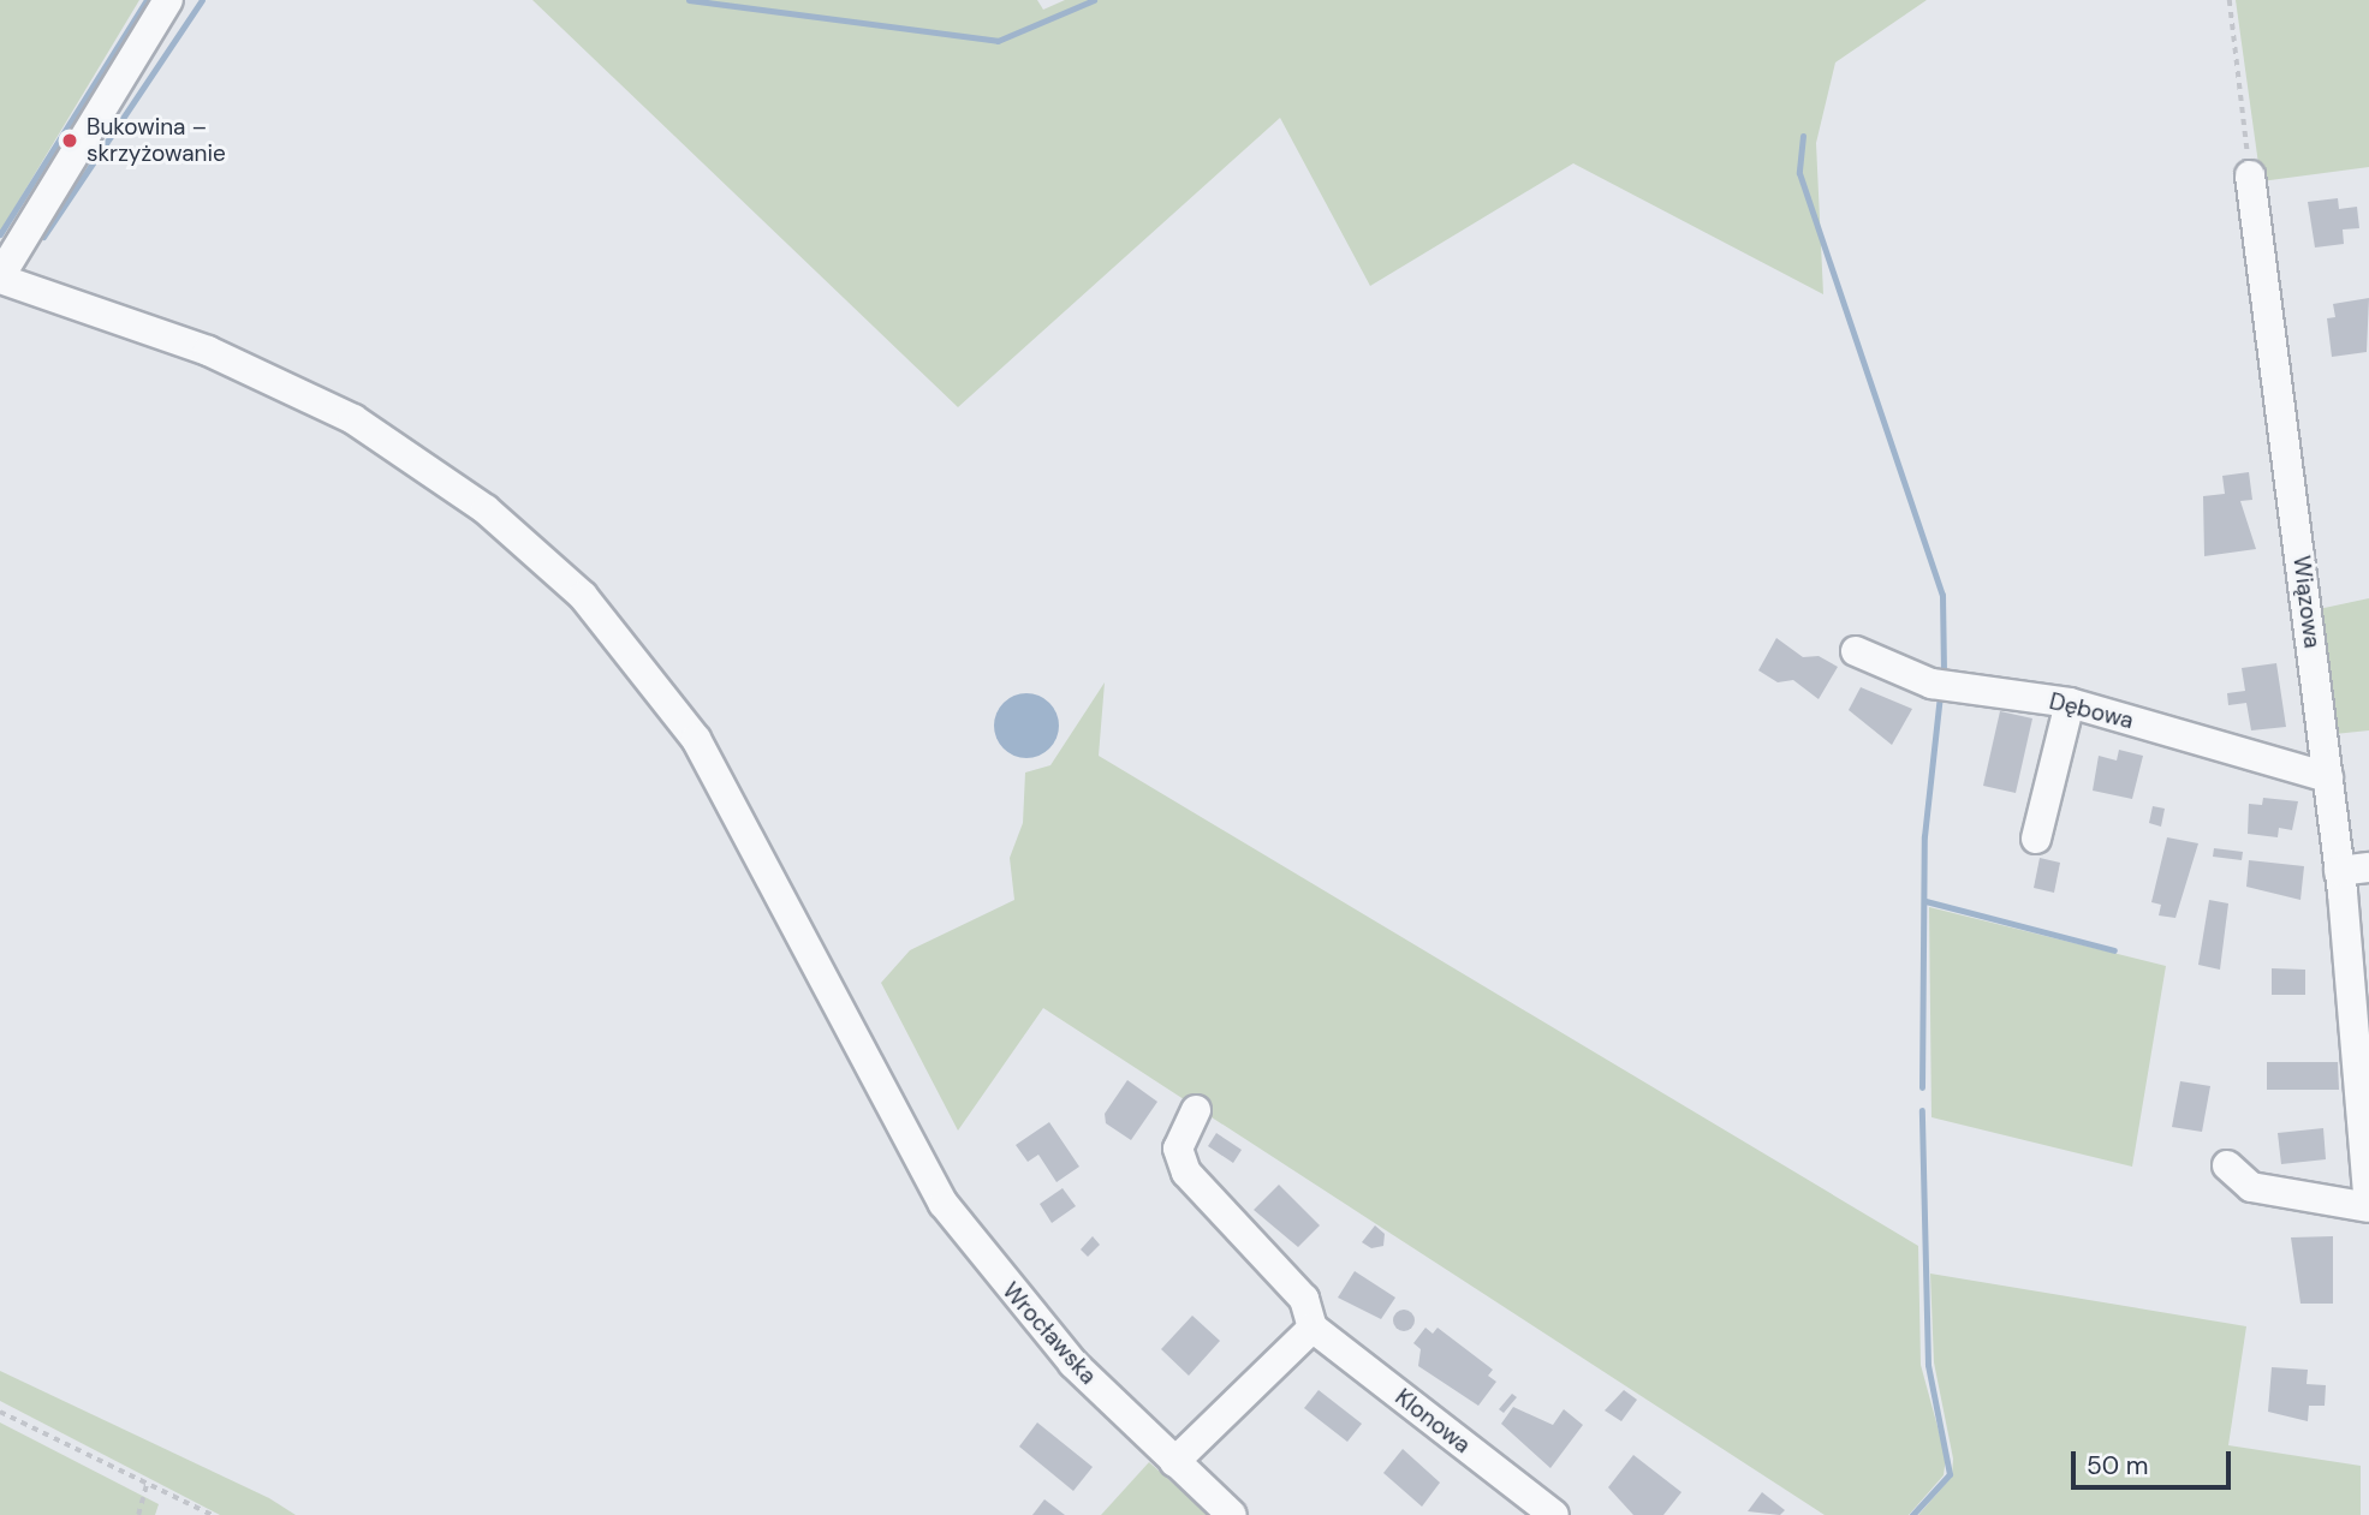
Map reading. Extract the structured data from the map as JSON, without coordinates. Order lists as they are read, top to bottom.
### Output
{
  "streets": {
    "street": [
      "Wiązowa",
      "Dębowa",
      "Wrocławska",
      "Klonowa"
    ]
  },
  "crossings": [
    ["Wiązowa", "Dębowa"]
  ],
  "places": ["Bukowina – skrzyżowanie"],
  "scale_bar": "50 m"
}
